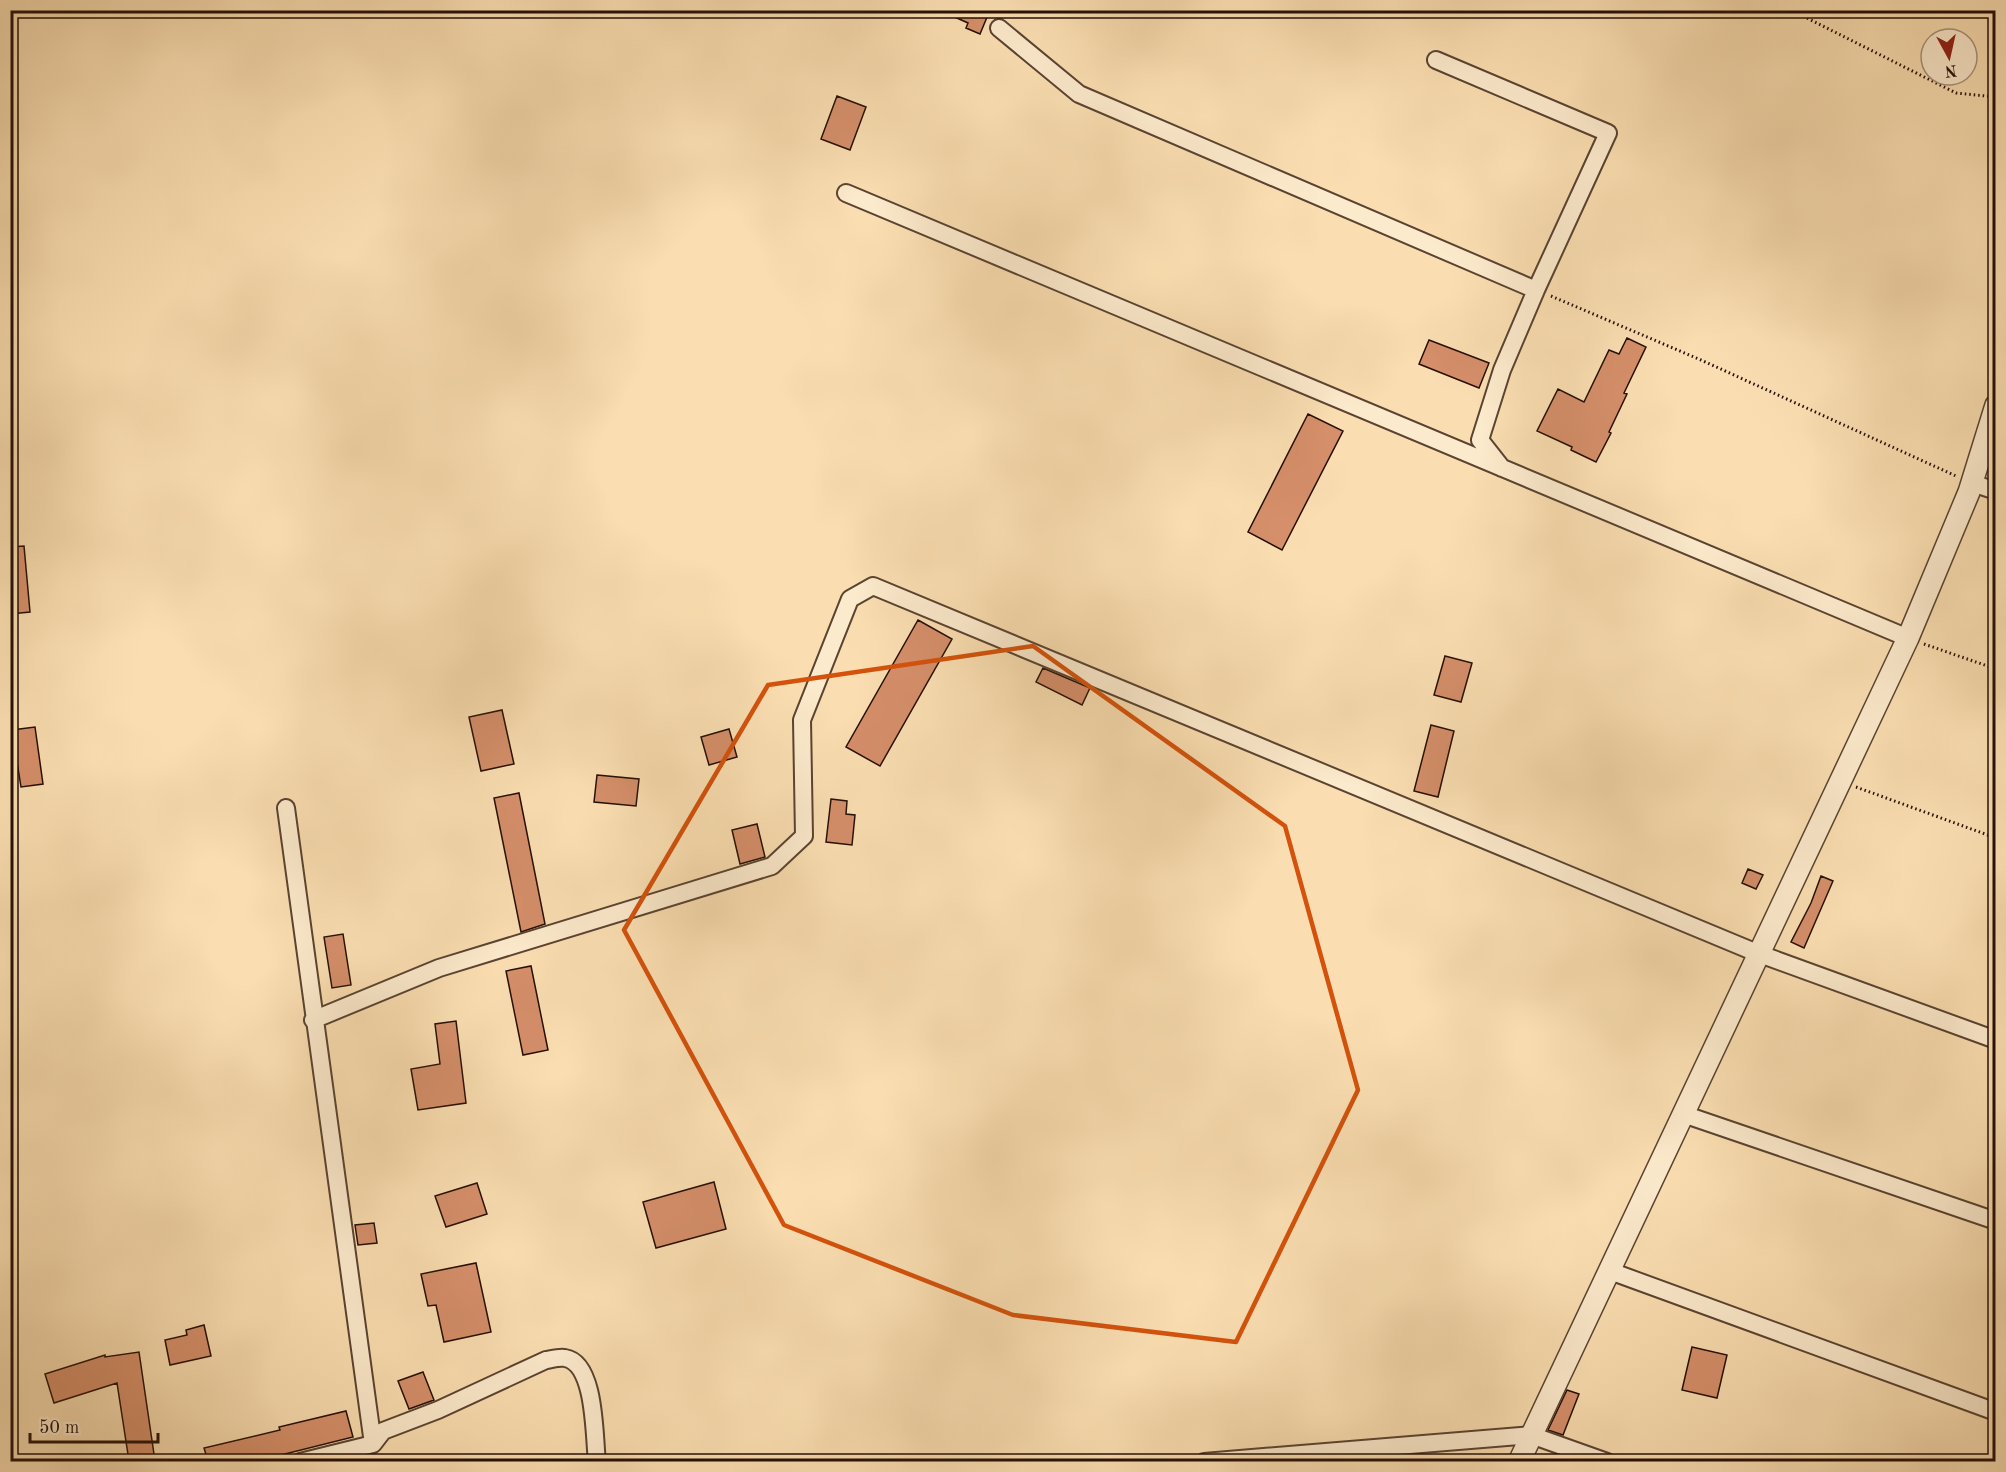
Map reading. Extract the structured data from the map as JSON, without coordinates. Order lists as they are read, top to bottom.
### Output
{
  "scale_bar": "50 m",
  "north": "bottom"
}
